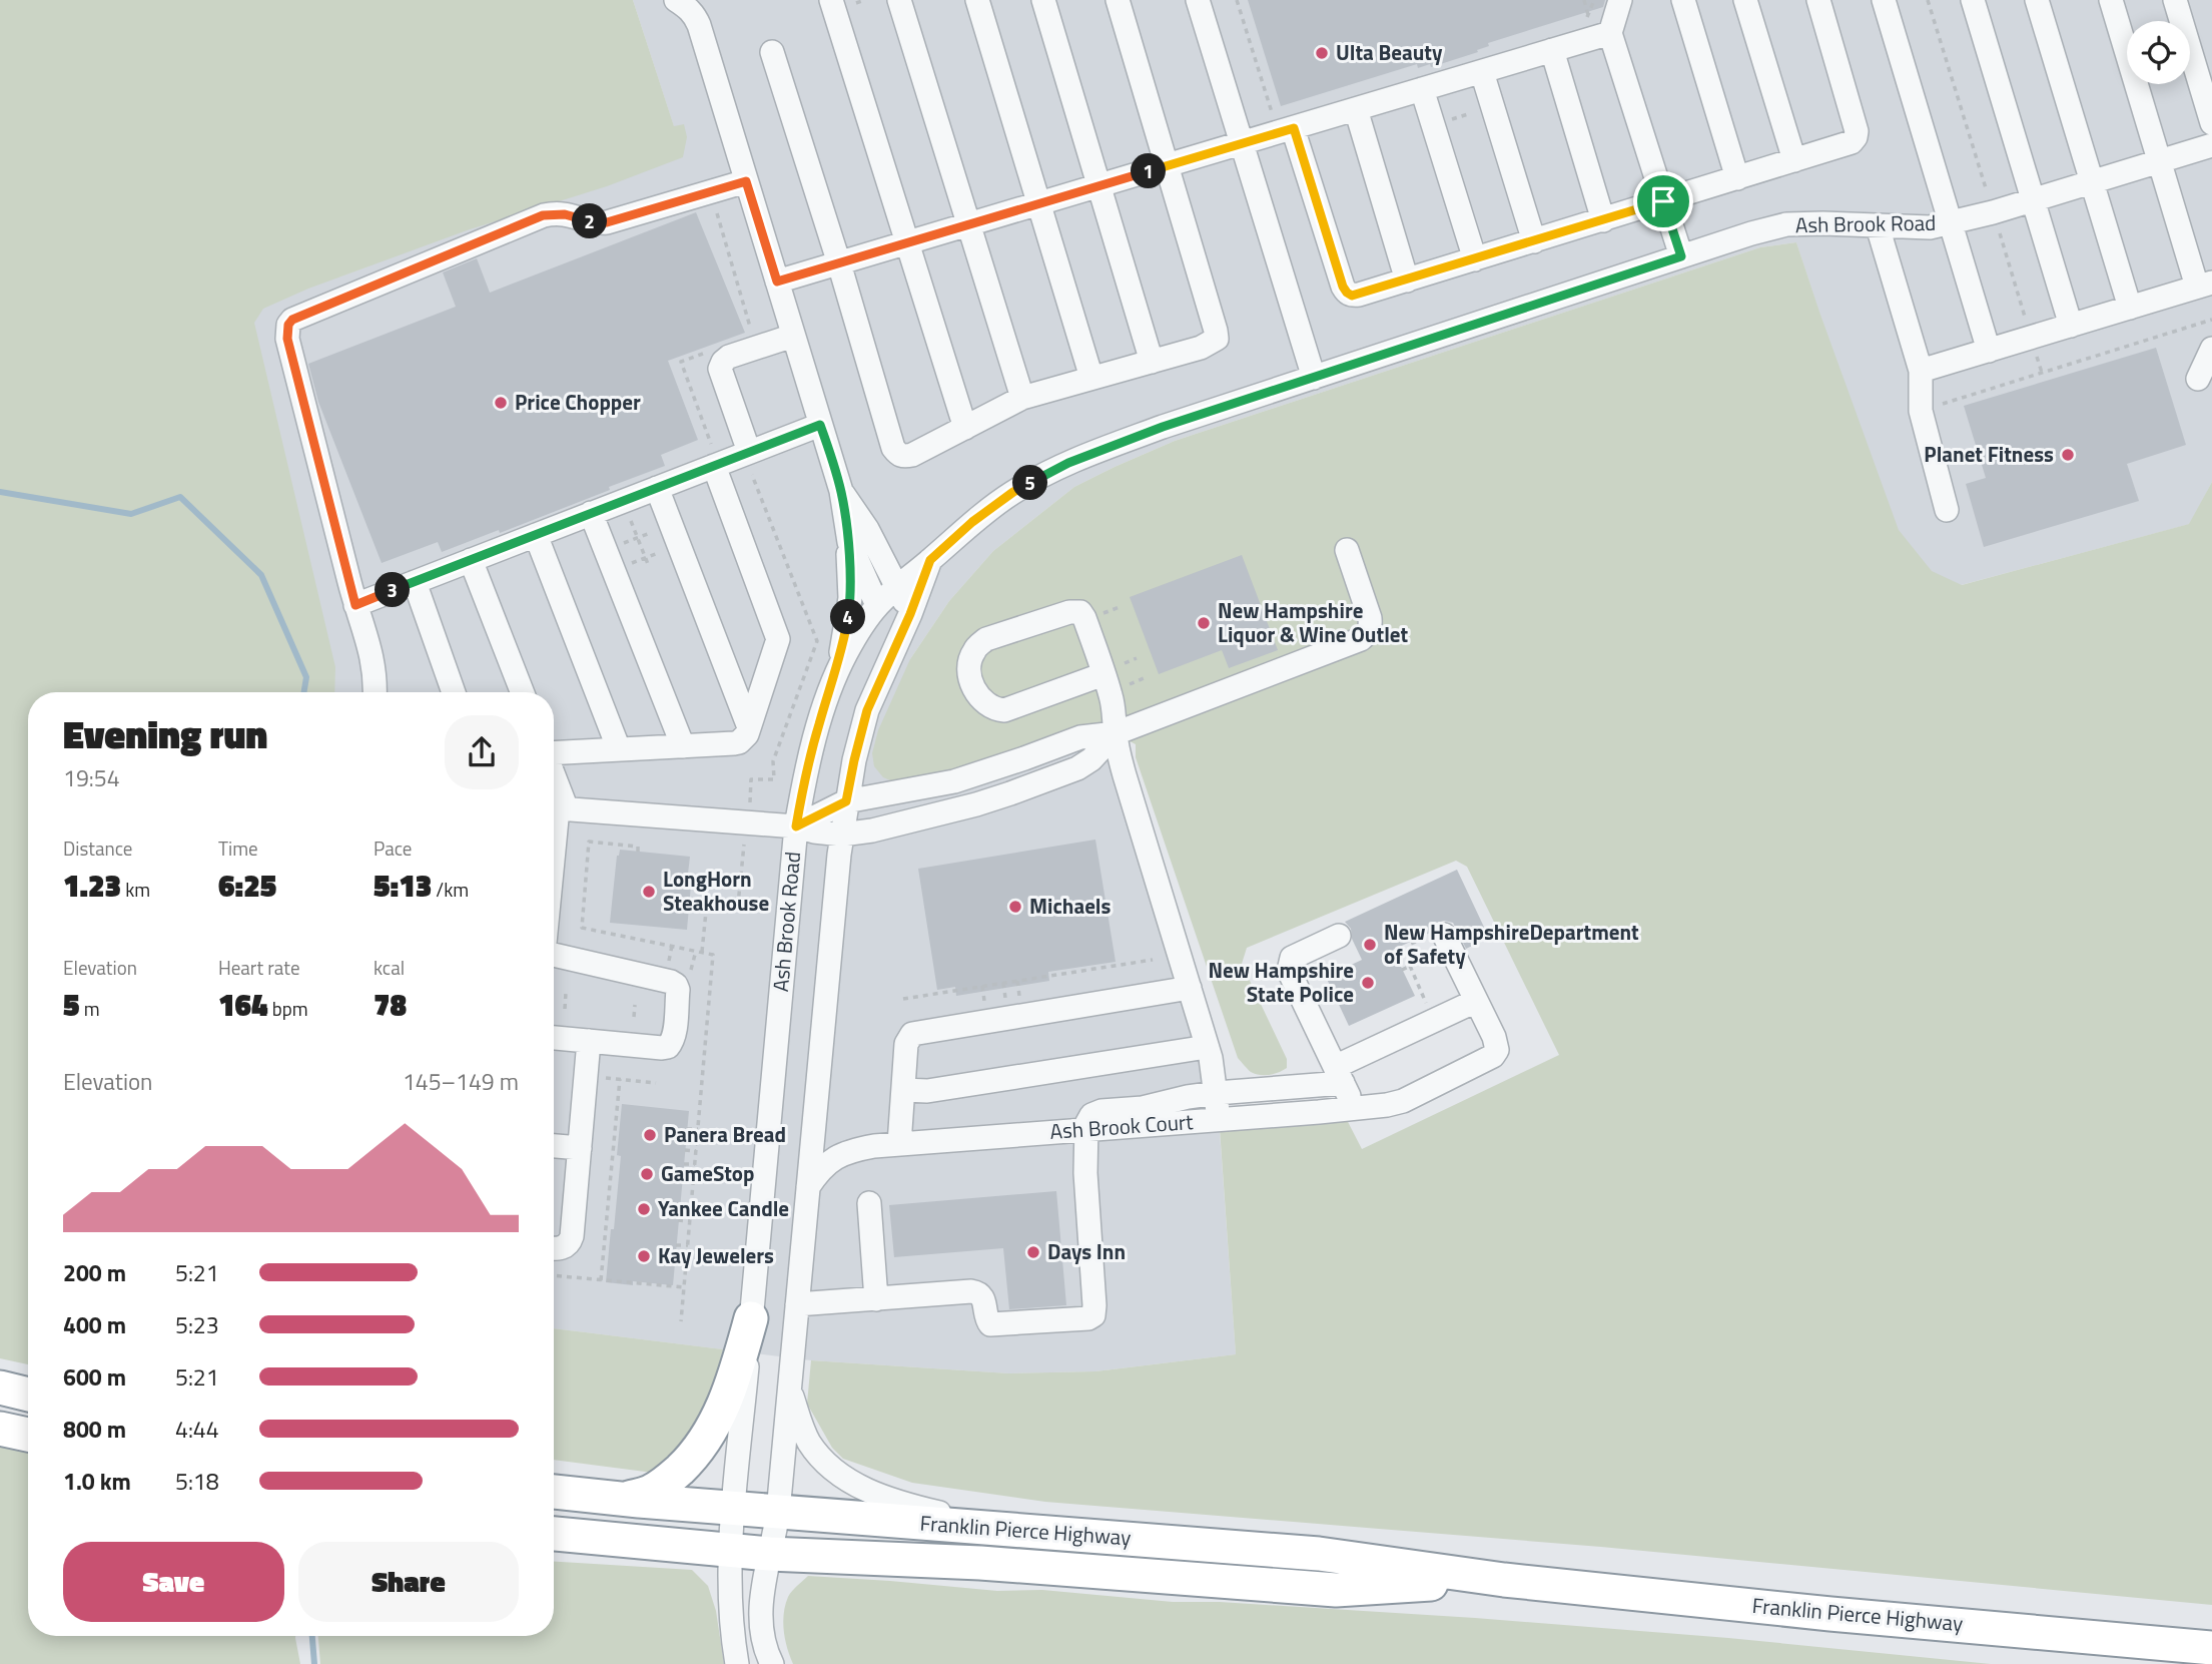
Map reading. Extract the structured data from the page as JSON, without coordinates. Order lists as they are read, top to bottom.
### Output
{
  "streets": {
    "highway": ["Franklin Pierce Highway"],
    "street": ["Ash Brook Road", "Ash Brook Court"]
  },
  "crossings": [
    ["Ash Brook Road", "Franklin Pierce Highway"]
  ],
  "places": [
    "Ulta Beauty",
    "Price Chopper",
    "Planet Fitness",
    "New Hampshire Liquor & Wine Outlet",
    "LongHorn Steakhouse",
    "Michaels",
    "New HampshireDepartment of Safety",
    "New Hampshire State Police",
    "Panera Bread",
    "GameStop",
    "Yankee Candle",
    "Days Inn",
    "Kay Jewelers"
  ],
  "page": {
    "pins": [
      "1",
      "2",
      "5",
      "3",
      "4"
    ],
    "heading": ["Evening run", "19:54"],
    "stats": [
      ["Distance", "1.23 km"],
      ["Time", "6:25"],
      ["Pace", "5:13 /km"],
      ["Elevation", "5 m"],
      ["Heart rate", "164 bpm"],
      ["kcal", "78"]
    ],
    "chart": ["Elevation", "145–149 m"],
    "list": [
      {
        "name": "200 m",
        "note": "5:21"
      },
      {
        "name": "400 m",
        "note": "5:23"
      },
      {
        "name": "600 m",
        "note": "5:21"
      },
      {
        "name": "800 m",
        "note": "4:44"
      },
      {
        "name": "1.0 km",
        "note": "5:18"
      }
    ],
    "buttons": ["Save", "Share"]
  }
}
